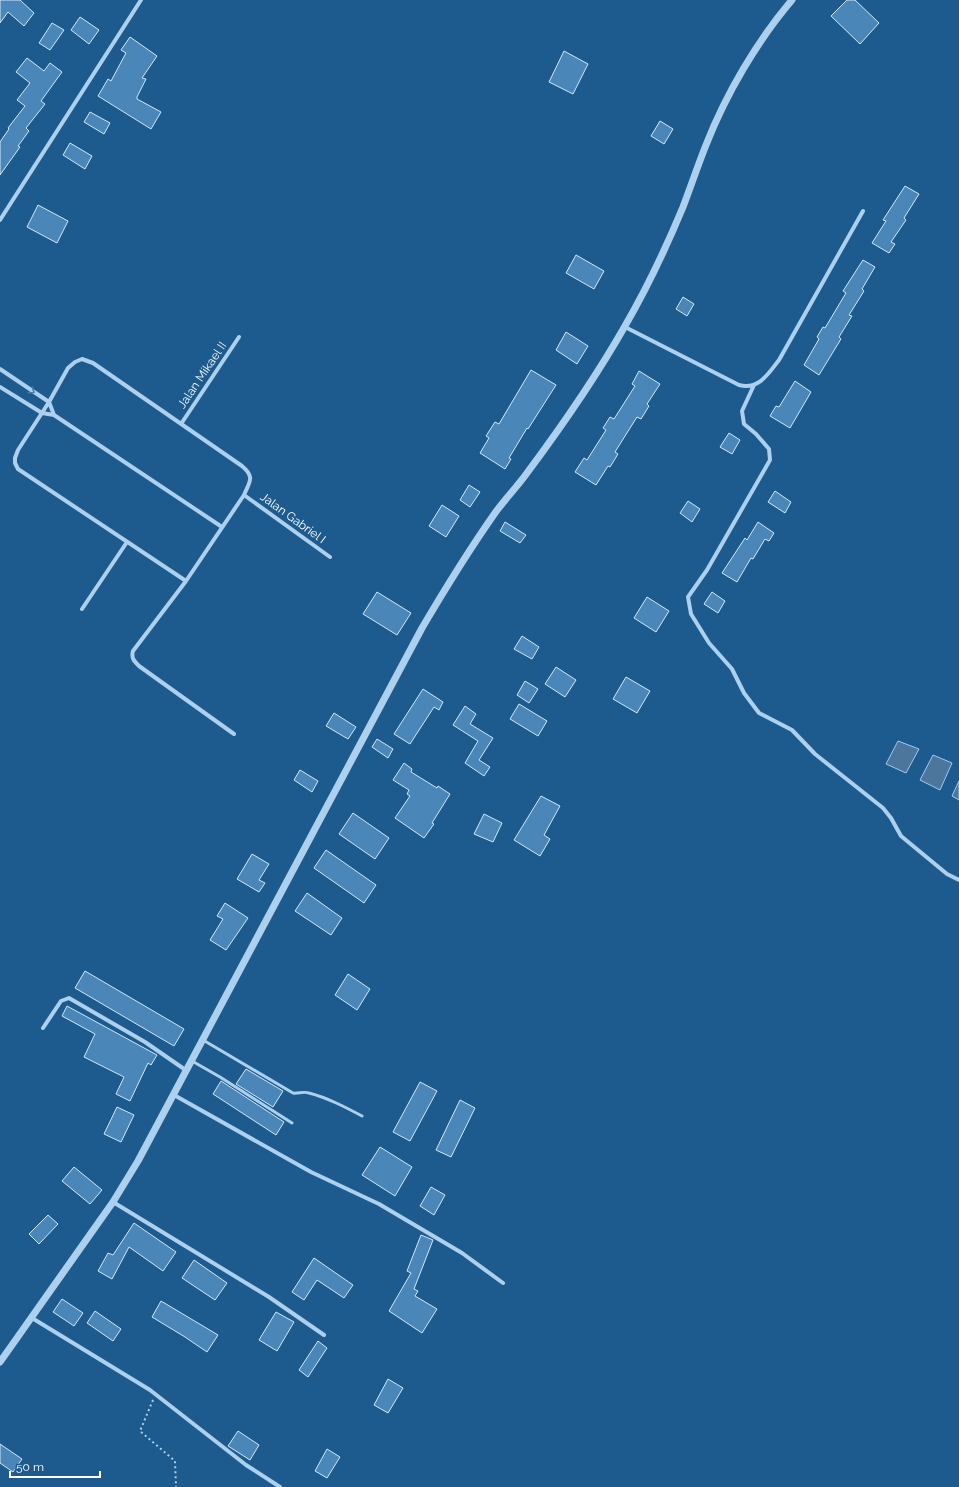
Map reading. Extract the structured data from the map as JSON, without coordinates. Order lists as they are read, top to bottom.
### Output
{
  "streets": {
    "street": ["Jalan Mikael II", "Jalan Gabriel I"]
  },
  "scale_bar": "50 m"
}
